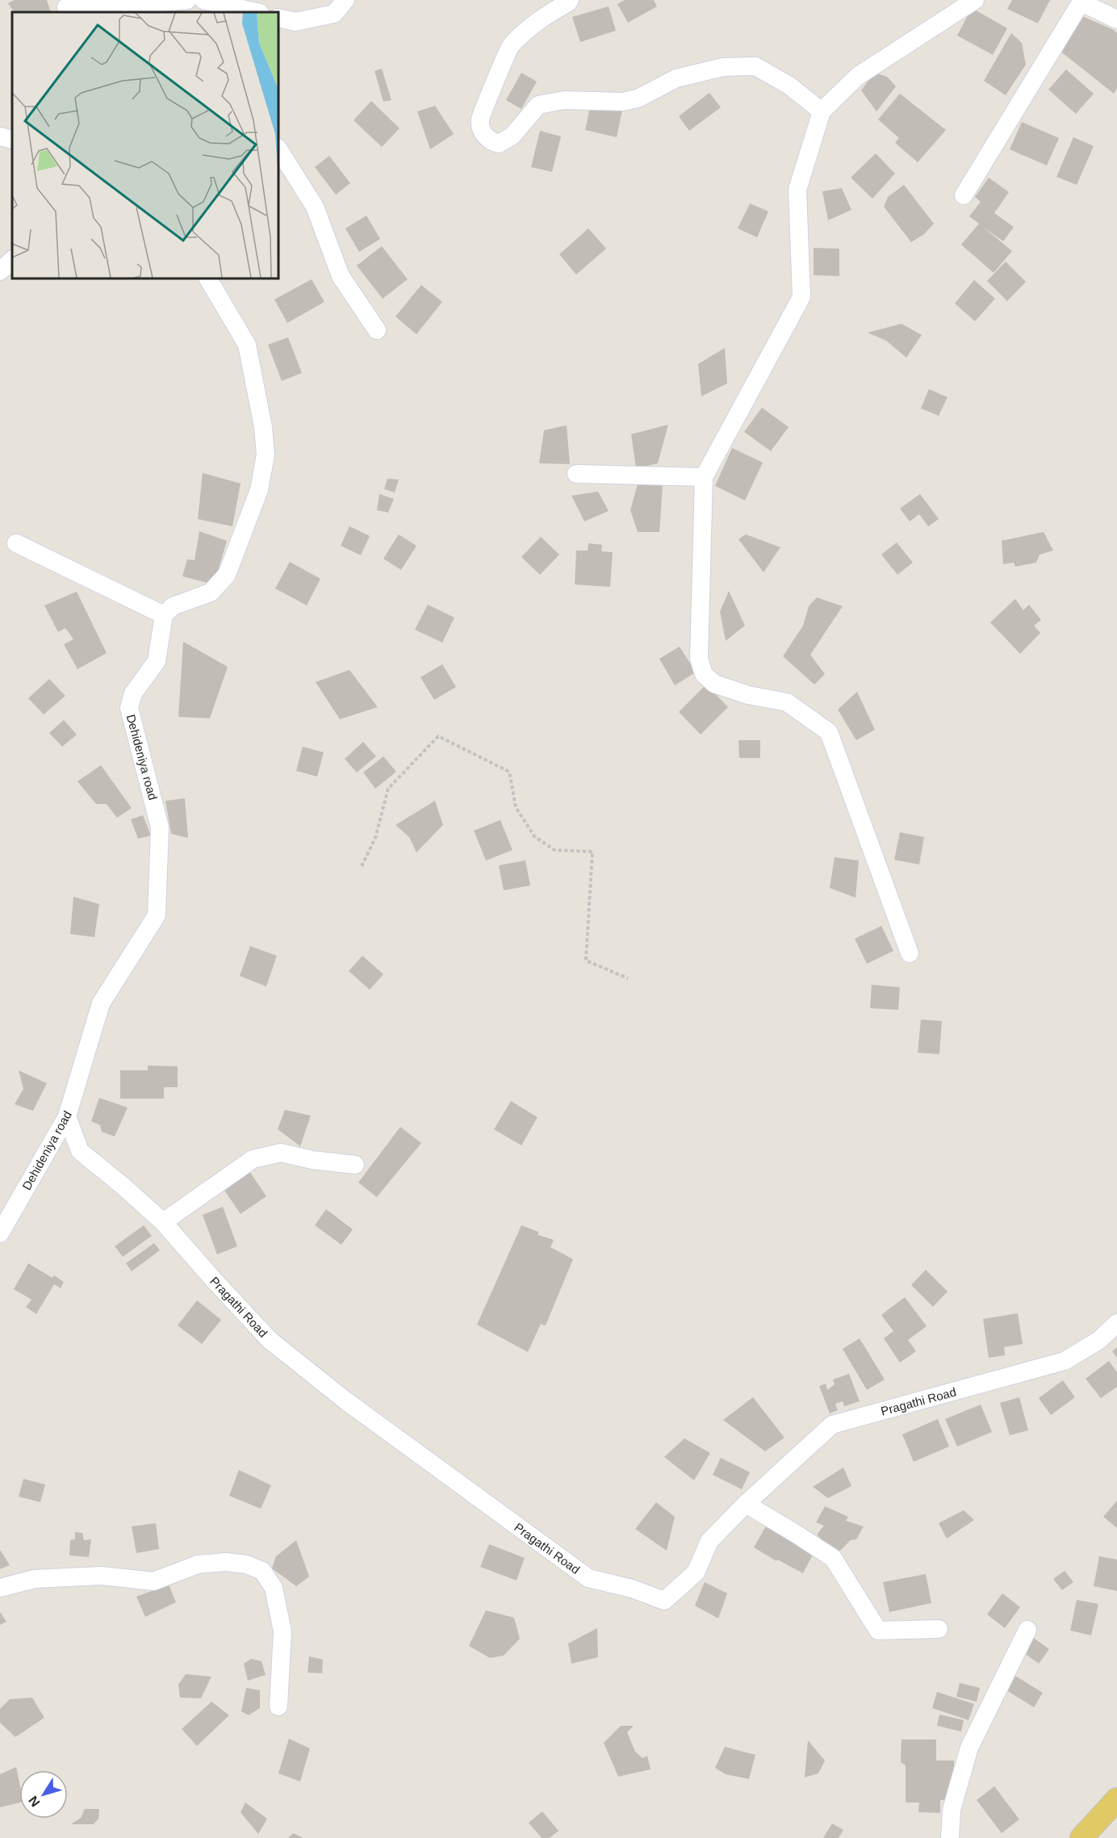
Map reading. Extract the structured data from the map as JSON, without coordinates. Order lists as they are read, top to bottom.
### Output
{
  "streets": {
    "street": ["Dehideniya road", "Pragathi Road"]
  },
  "crossings": [
    ["Dehideniya road", "Pragathi Road"]
  ],
  "north": "bottom left"
}
